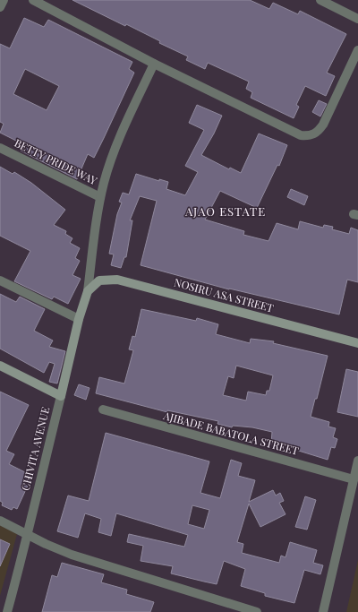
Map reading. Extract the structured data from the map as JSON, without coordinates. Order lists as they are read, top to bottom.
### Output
{
  "streets": {
    "street": [
      "BETTY PRIDE WAY",
      "NOSIRU ASA STREET",
      "AJIBADE BABATOLA STREET",
      "CHIVITA AVENUE"
    ]
  },
  "crossings": [
    ["NOSIRU ASA STREET", "CHIVITA AVENUE"]
  ],
  "districts": ["AJAO ESTATE"]
}
